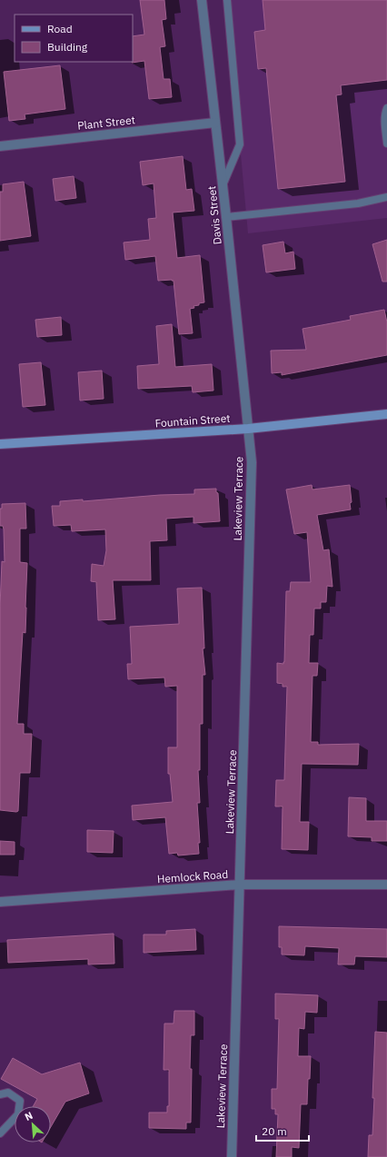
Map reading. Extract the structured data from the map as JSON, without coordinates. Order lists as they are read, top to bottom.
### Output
{
  "streets": {
    "main road": ["Fountain Street"],
    "street": [
      "Plant Street",
      "Davis Street",
      "Lakeview Terrace",
      "Hemlock Road"
    ]
  },
  "crossings": [
    ["Plant Street", "Davis Street"],
    ["Davis Street", "Fountain Street"],
    ["Davis Street", "Lakeview Terrace"],
    ["Fountain Street", "Lakeview Terrace"],
    ["Lakeview Terrace", "Hemlock Road"]
  ],
  "legend": ["Road", "Building"],
  "scale_bar": "20 m",
  "north": "top left"
}
